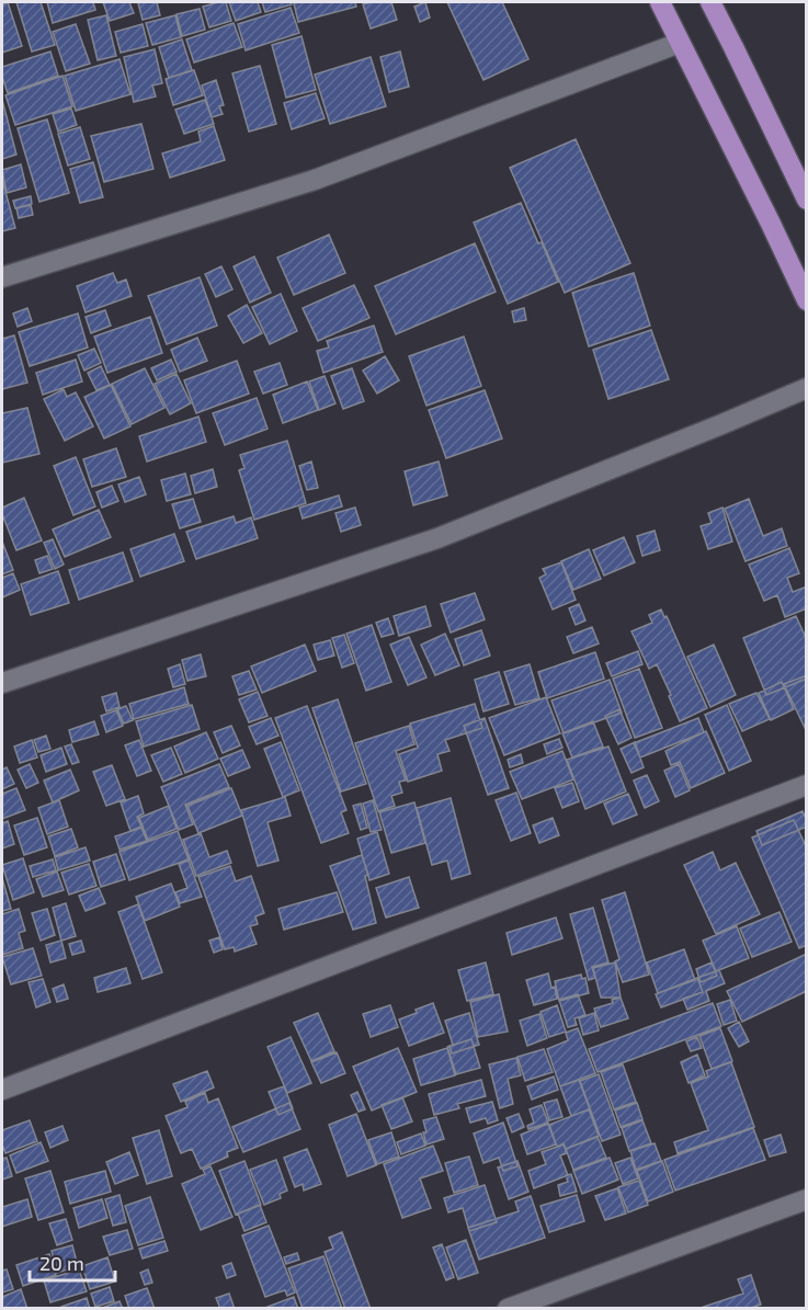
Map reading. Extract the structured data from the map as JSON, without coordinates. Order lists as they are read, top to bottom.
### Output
{
  "scale_bar": "20 m"
}
